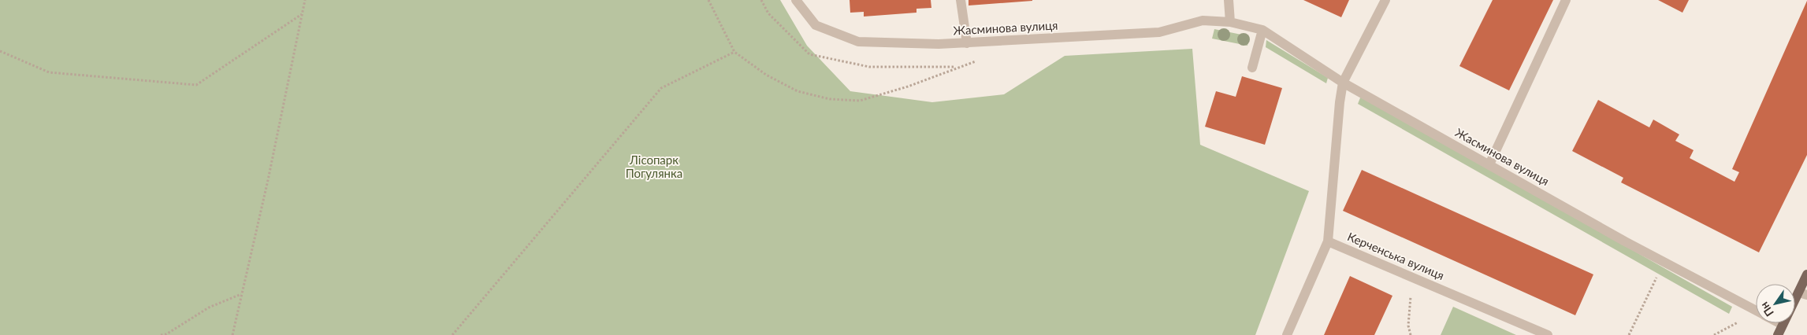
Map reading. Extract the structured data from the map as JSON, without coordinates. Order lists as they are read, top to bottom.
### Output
{
  "streets": {
    "street": ["Жасминова вулиця", "Керченська вулиця"]
  },
  "parks": ["Лісопарк Погулянка"],
  "north": "bottom left"
}
